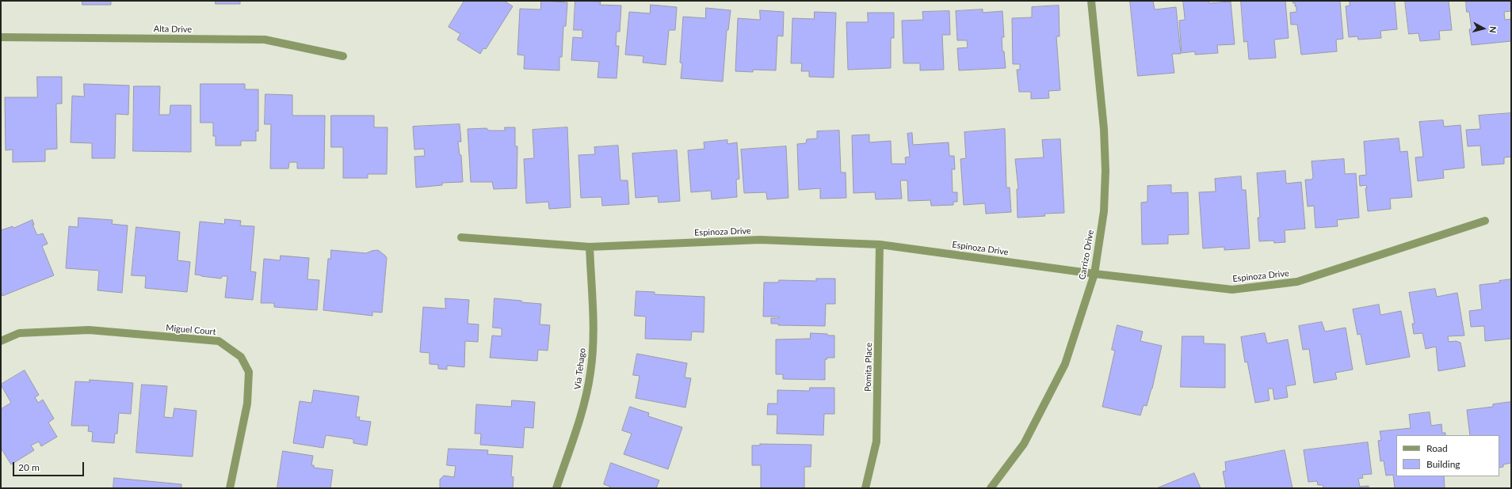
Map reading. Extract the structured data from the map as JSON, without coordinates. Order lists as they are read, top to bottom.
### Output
{
  "streets": {
    "street": [
      "Alta Drive",
      "Espinoza Drive",
      "Carrizo Drive",
      "Miguel Court",
      "Pomita Place",
      "Via Tehago"
    ]
  },
  "crossings": [
    ["Espinoza Drive", "Carrizo Drive"],
    ["Espinoza Drive", "Pomita Place"],
    ["Espinoza Drive", "Via Tehago"]
  ],
  "legend": ["Road", "Building"],
  "scale_bar": "20 m",
  "north": "right"
}
